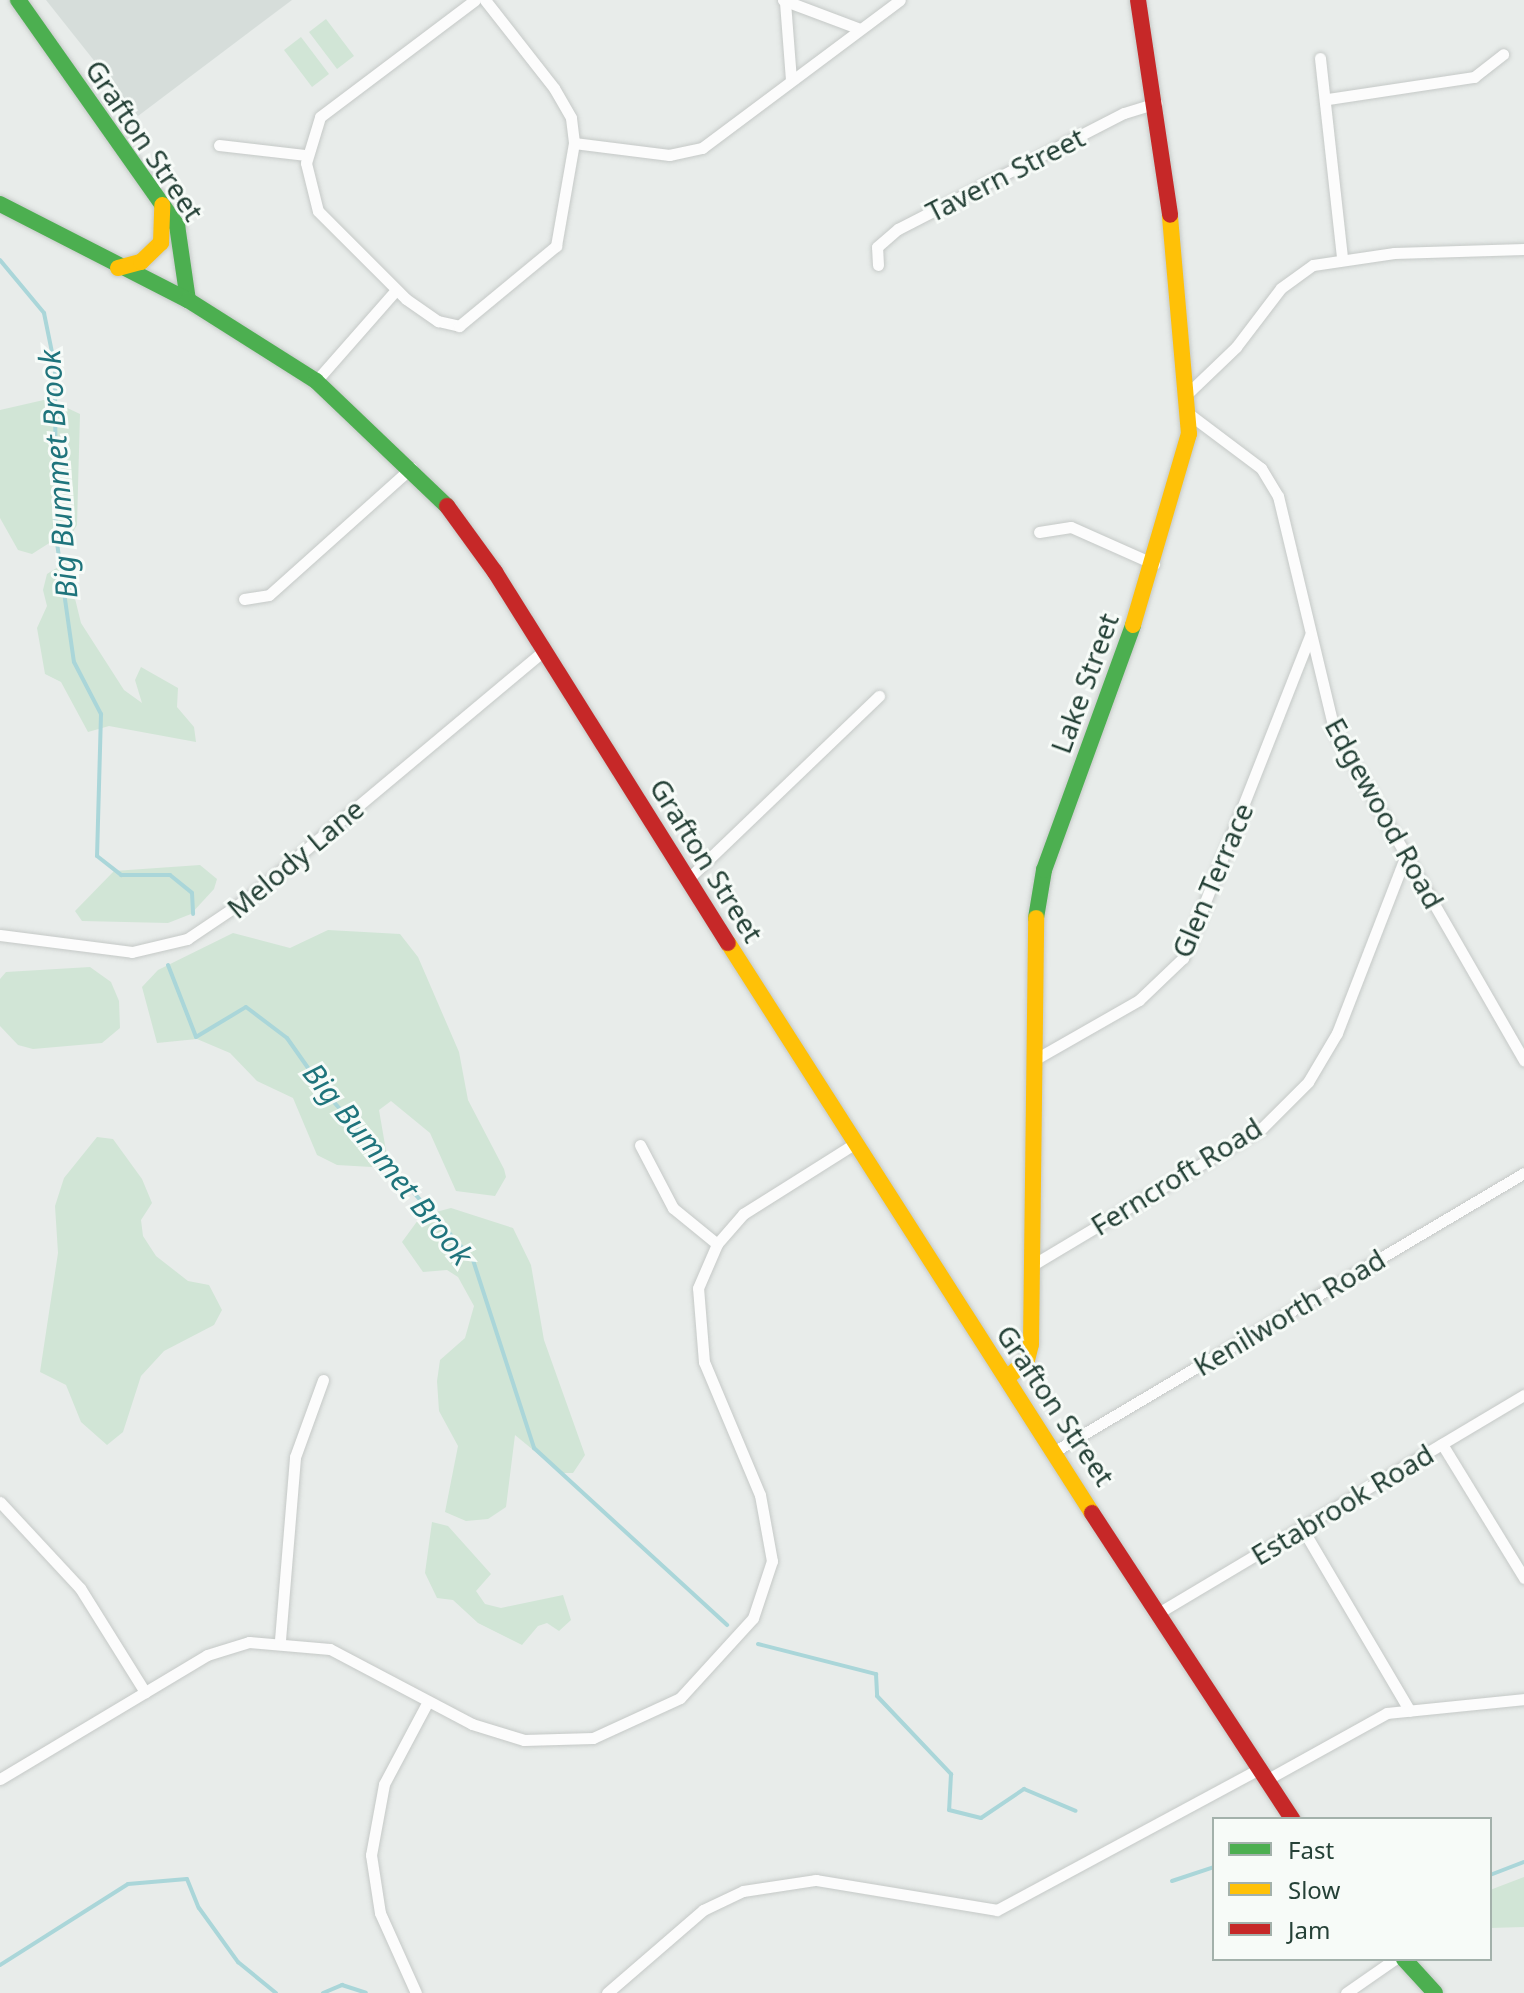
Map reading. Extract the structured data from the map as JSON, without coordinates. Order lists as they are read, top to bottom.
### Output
{
  "streets": {
    "main road": ["Grafton Street", "Lake Street"],
    "street": [
      "Tavern Street",
      "Edgewood Road",
      "Melody Lane",
      "Glen Terrace",
      "Ferncroft Road",
      "Kenilworth Road",
      "Estabrook Road"
    ]
  },
  "crossings": [
    ["Grafton Street", "Lake Street"],
    ["Grafton Street", "Melody Lane"],
    ["Grafton Street", "Kenilworth Road"],
    ["Grafton Street", "Estabrook Road"],
    ["Tavern Street", "Lake Street"],
    ["Lake Street", "Edgewood Road"],
    ["Lake Street", "Glen Terrace"],
    ["Lake Street", "Ferncroft Road"],
    ["Edgewood Road", "Glen Terrace"],
    ["Edgewood Road", "Ferncroft Road"]
  ],
  "water": ["Big Bummet Brook"],
  "legend": ["Fast", "Slow", "Jam"]
}
